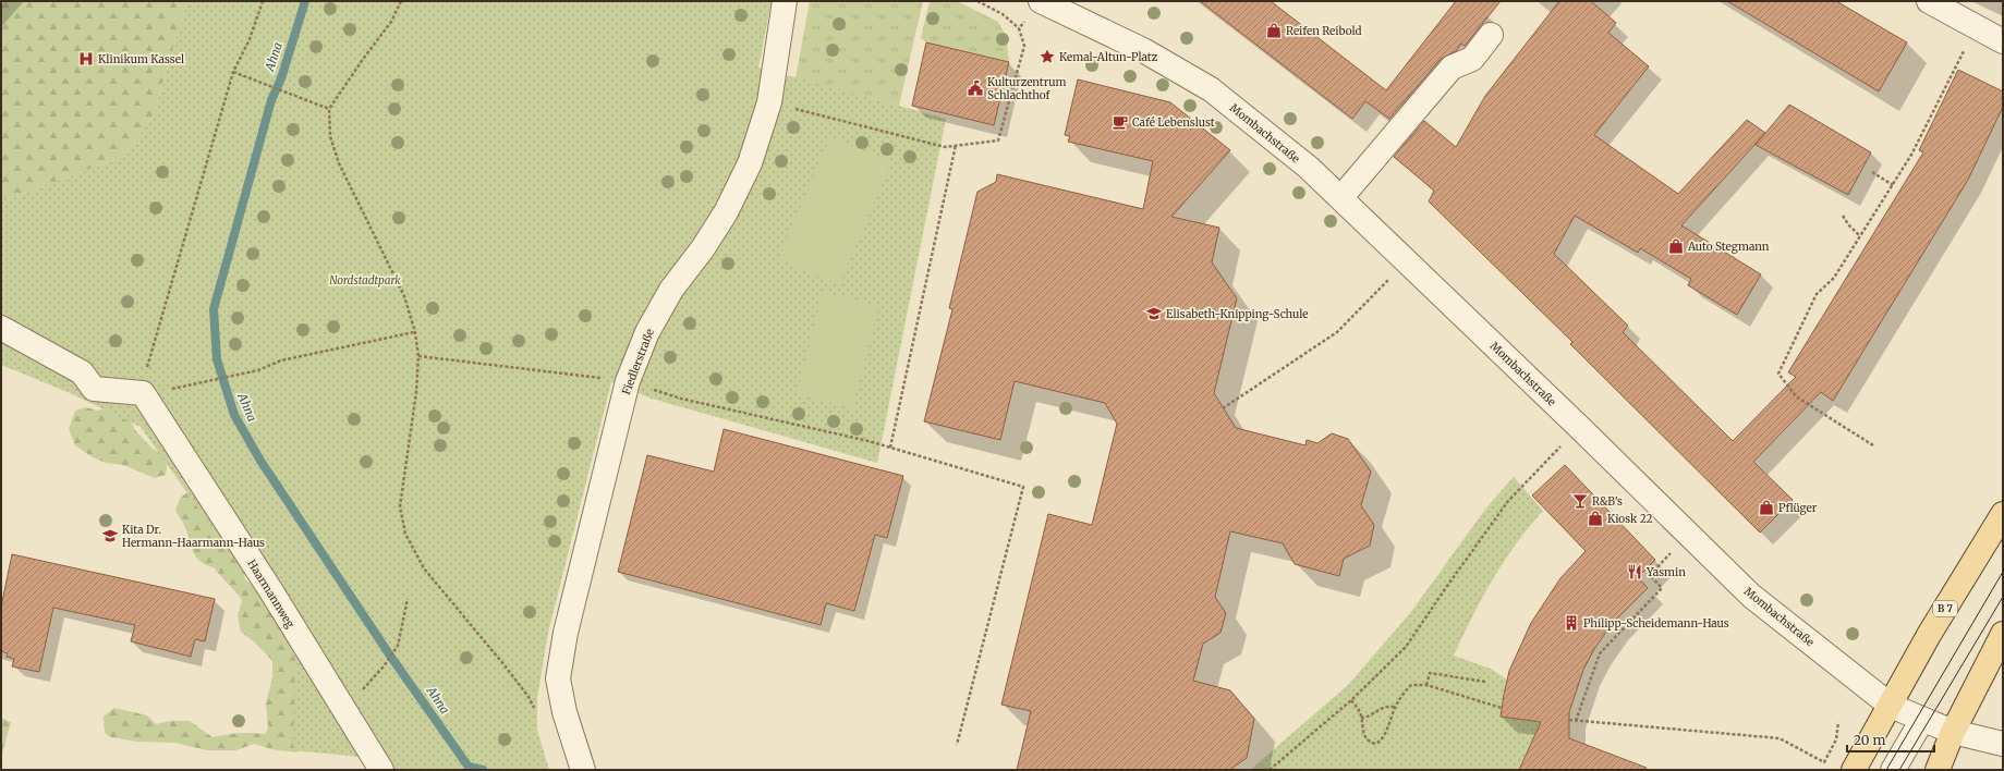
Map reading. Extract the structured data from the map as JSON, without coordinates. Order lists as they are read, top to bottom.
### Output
{
  "streets": {
    "main road": ["B 7"],
    "street": ["Mombachstraße", "Fiedlerstraße", "Haarmannweg"]
  },
  "crossings": [
    ["Mombachstraße", "B 7"]
  ],
  "water": ["Ahna"],
  "parks": ["Nordstadtpark"],
  "places": {
    "shop": [
      "Reifen Reibold",
      "Auto Stegmann",
      "Pflüger",
      "Kiosk 22"
    ],
    "place": ["Kemal-Altun-Platz"],
    "hospital": ["Klinikum Kassel"],
    "public building": ["Kulturzentrum Schlachthof"],
    "cafe": ["Café Lebenslust"],
    "school or university": ["Elisabeth-Knipping-Schule", "Kita Dr. Hermann-Haarmann-Haus"],
    "bar": ["R&B's"],
    "restaurant": ["Yasmin"],
    "building": ["Philipp-Scheidemann-Haus"]
  },
  "scale_bar": "20 m"
}
